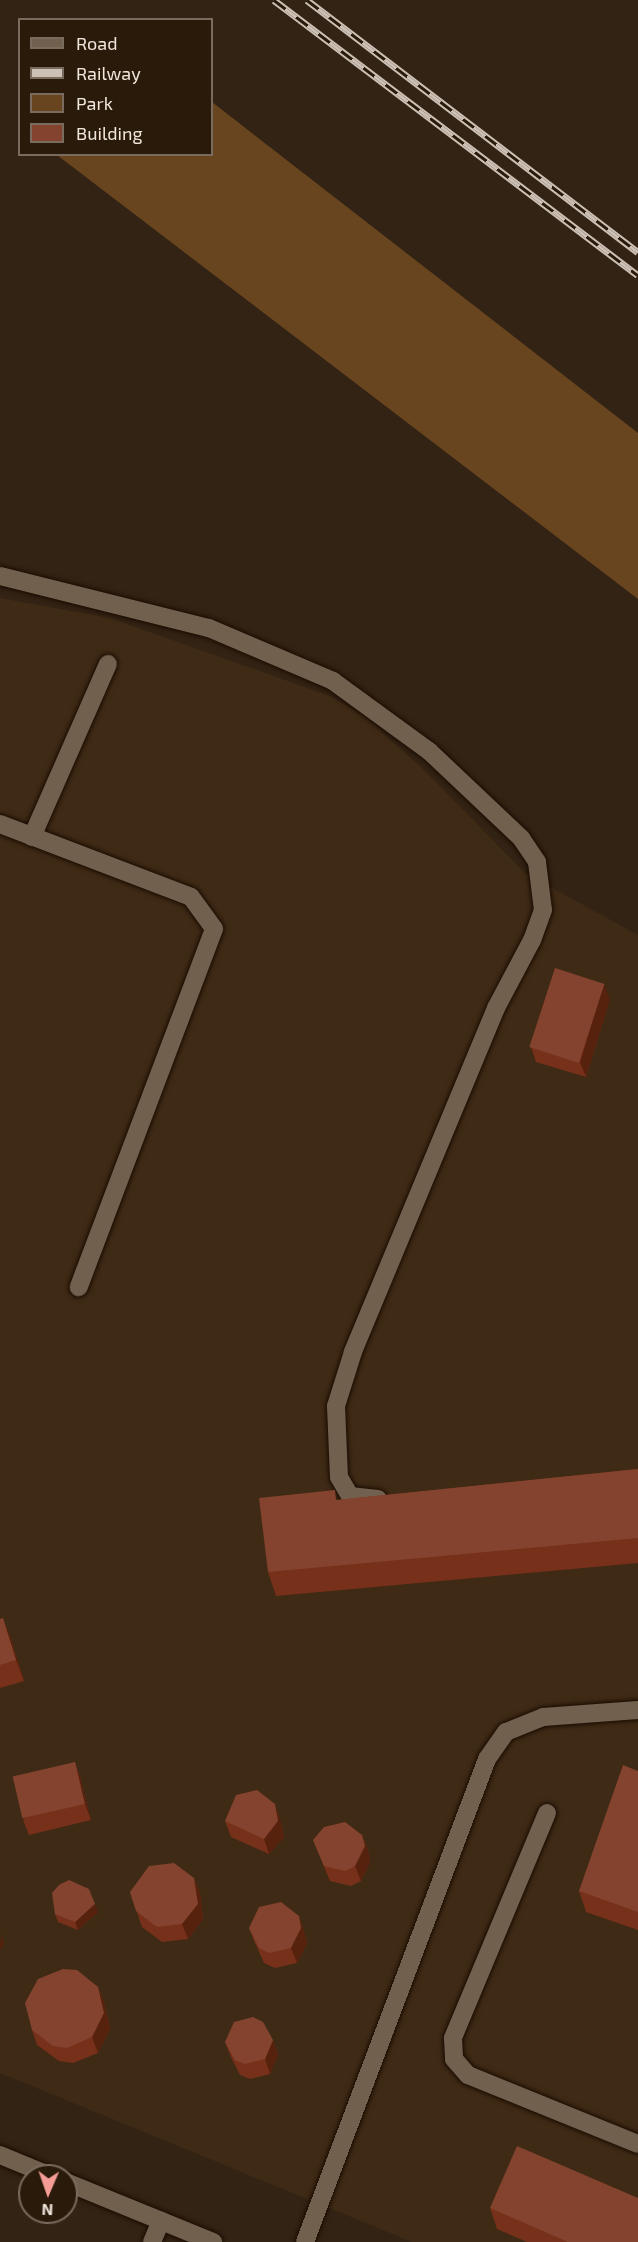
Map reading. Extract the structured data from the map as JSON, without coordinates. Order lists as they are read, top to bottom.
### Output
{
  "legend": [
    "Road",
    "Railway",
    "Park",
    "Building"
  ],
  "north": "bottom"
}
